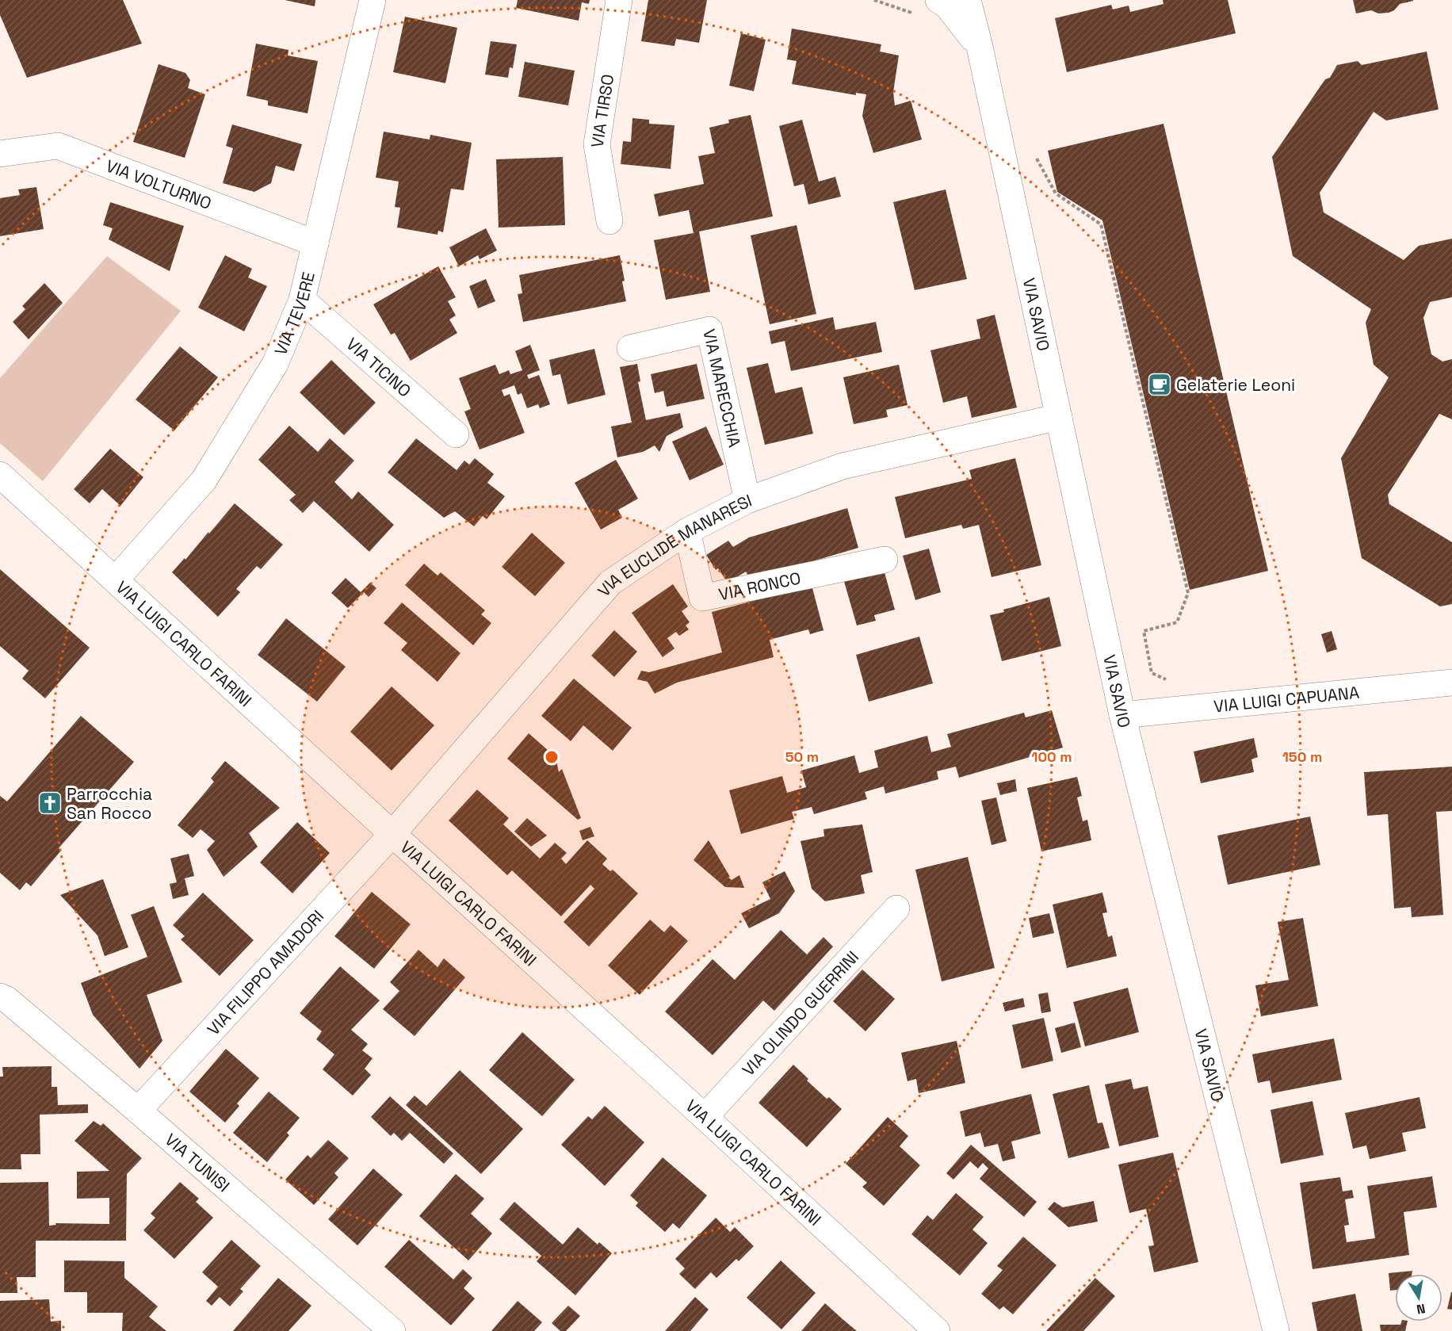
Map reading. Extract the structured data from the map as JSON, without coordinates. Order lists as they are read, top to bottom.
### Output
{
  "streets": {
    "street": [
      "VIA TIRSO",
      "VIA VOLTURNO",
      "VIA TEVERE",
      "VIA SAVIO",
      "VIA TICINO",
      "VIA MARECCHIA",
      "VIA EUCLIDE MANARESI",
      "VIA RONCO",
      "VIA LUIGI CARLO FARINI",
      "VIA LUIGI CAPUANA",
      "VIA FILIPPO AMADORI",
      "VIA OLINDO GUERRINI",
      "VIA TUNISI"
    ]
  },
  "crossings": [
    ["VIA VOLTURNO", "VIA TEVERE"],
    ["VIA TEVERE", "VIA TICINO"],
    ["VIA TEVERE", "VIA LUIGI CARLO FARINI"],
    ["VIA SAVIO", "VIA EUCLIDE MANARESI"],
    ["VIA SAVIO", "VIA LUIGI CAPUANA"],
    ["VIA MARECCHIA", "VIA EUCLIDE MANARESI"],
    ["VIA EUCLIDE MANARESI", "VIA RONCO"],
    ["VIA EUCLIDE MANARESI", "VIA LUIGI CARLO FARINI"],
    ["VIA EUCLIDE MANARESI", "VIA FILIPPO AMADORI"],
    ["VIA LUIGI CARLO FARINI", "VIA FILIPPO AMADORI"],
    ["VIA LUIGI CARLO FARINI", "VIA OLINDO GUERRINI"],
    ["VIA FILIPPO AMADORI", "VIA TUNISI"]
  ],
  "places": {
    "cafe": ["Gelaterie Leoni"],
    "church": ["Parrocchia San Rocco"]
  },
  "north": "bottom",
  "rings": ["50 m", "100 m", "150 m"]
}
